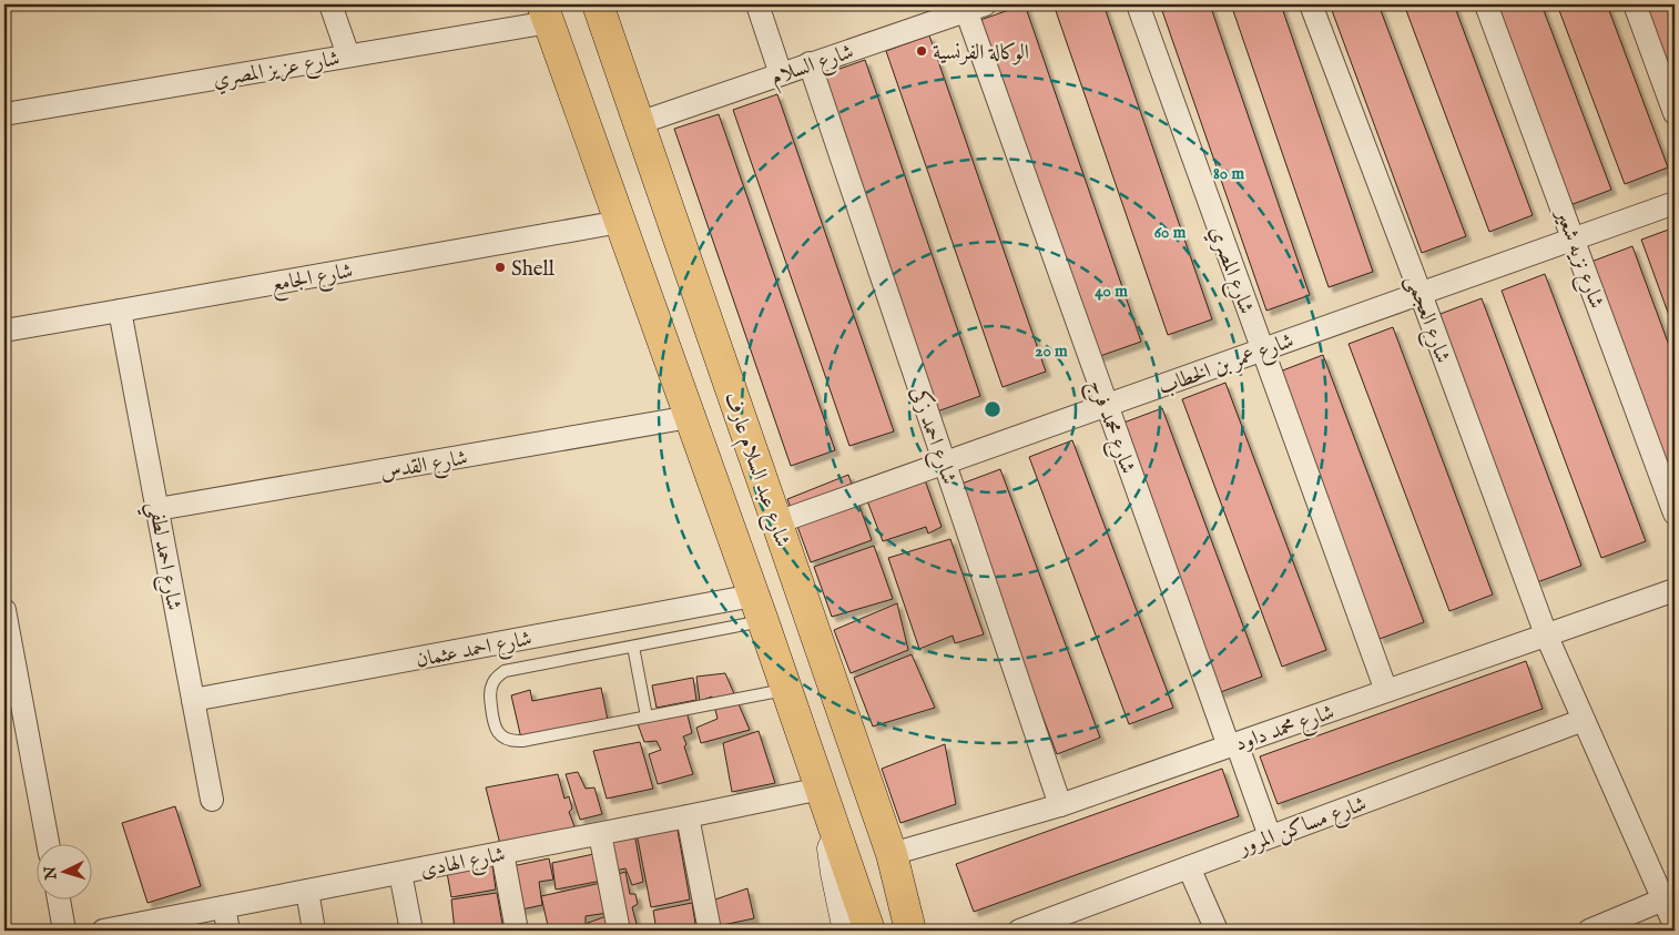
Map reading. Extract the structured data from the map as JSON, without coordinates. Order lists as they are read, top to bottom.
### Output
{
  "streets": {
    "main road": ["شارع عبد السلام عارف"],
    "street": [
      "شارع السلام",
      "شارع عزيز المصري",
      "شارع نزيه شعير",
      "شارع المصري",
      "شارع الجامع",
      "شارع العجمى",
      "شارع عمر بن الخطاب",
      "شارع محمد فرج",
      "شارع احمد زكى",
      "شارع القدس",
      "شارع احمد لطفي",
      "شارع احمد عثمان",
      "شارع محمد داود",
      "شارع مساكن المرور",
      "شارع الهادى"
    ]
  },
  "crossings": [
    ["شارع السلام", "شارع محمد فرج"],
    ["شارع السلام", "شارع احمد زكى"],
    ["شارع السلام", "شارع عبد السلام عارف"],
    ["شارع نزيه شعير", "شارع عمر بن الخطاب"],
    ["شارع المصري", "شارع عمر بن الخطاب"],
    ["شارع المصري", "شارع محمد داود"],
    ["شارع الجامع", "شارع احمد لطفي"],
    ["شارع العجمى", "شارع عمر بن الخطاب"],
    ["شارع العجمى", "شارع محمد داود"],
    ["شارع العجمى", "شارع مساكن المرور"],
    ["شارع عمر بن الخطاب", "شارع محمد فرج"],
    ["شارع عمر بن الخطاب", "شارع احمد زكى"],
    ["شارع عمر بن الخطاب", "شارع عبد السلام عارف"],
    ["شارع محمد فرج", "شارع محمد داود"],
    ["شارع محمد فرج", "شارع مساكن المرور"],
    ["شارع احمد زكى", "شارع محمد داود"],
    ["شارع القدس", "شارع احمد لطفي"],
    ["شارع عبد السلام عارف", "شارع محمد داود"],
    ["شارع احمد لطفي", "شارع احمد عثمان"]
  ],
  "places": ["الوكالة الفرنسية", "Shell"],
  "north": "left",
  "rings": [
    "80 m",
    "60 m",
    "40 m",
    "20 m"
  ]
}
